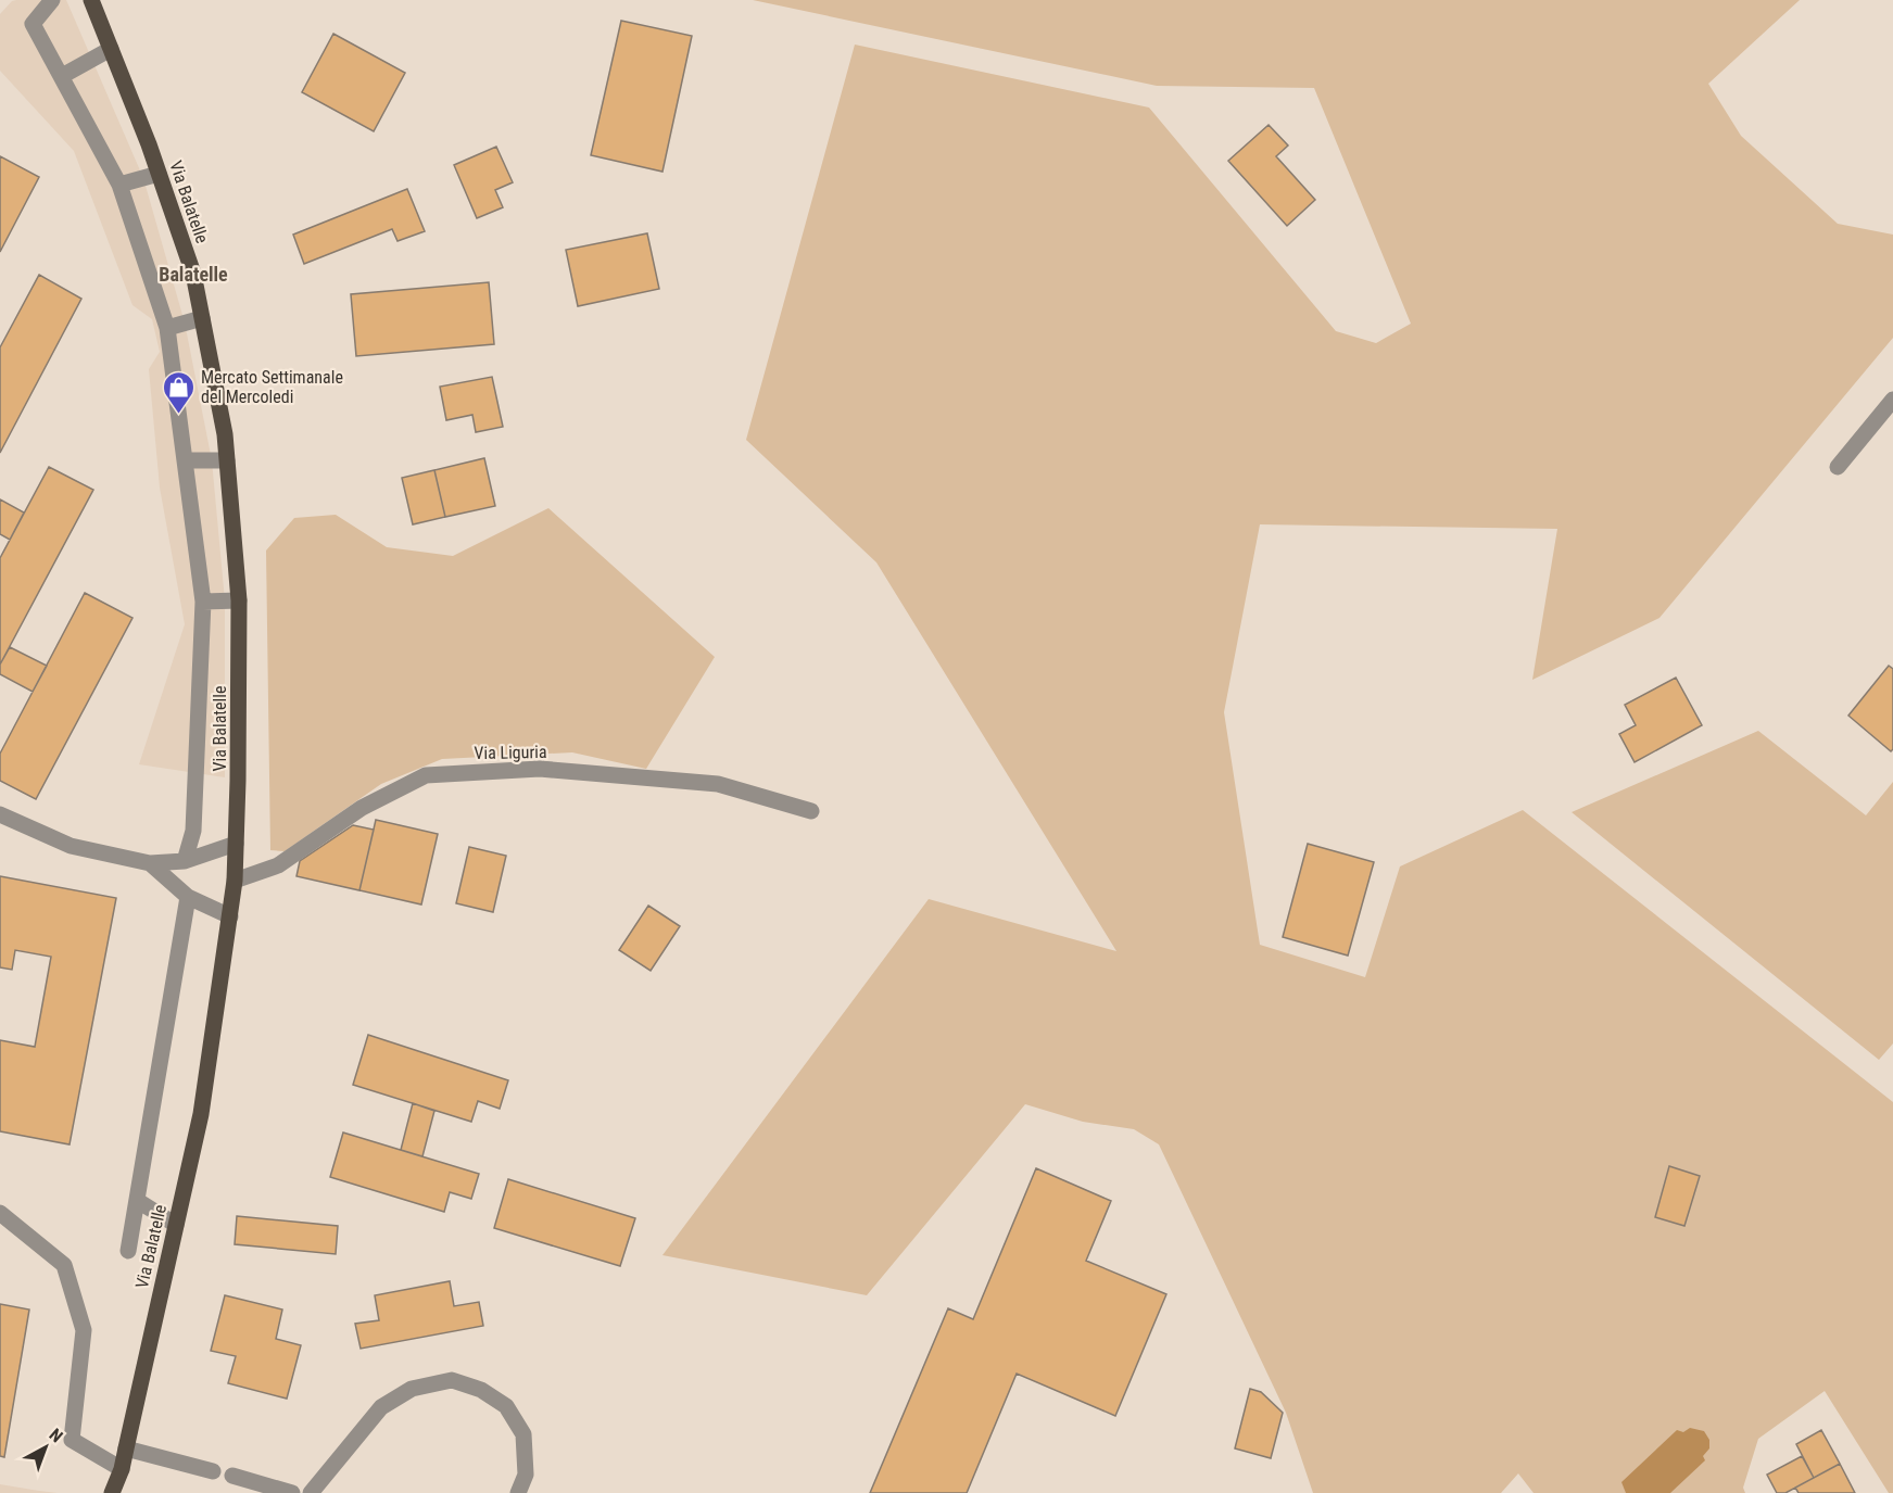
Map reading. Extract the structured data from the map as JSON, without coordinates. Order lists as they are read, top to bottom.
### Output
{
  "streets": {
    "main road": ["Via Balatelle"],
    "street": ["Via Liguria"]
  },
  "crossings": [
    ["Via Balatelle", "Via Liguria"]
  ],
  "districts": ["Balatelle"],
  "places": {
    "shop": ["Mercato Settimanale del Mercoledi"]
  },
  "north": "top right"
}
